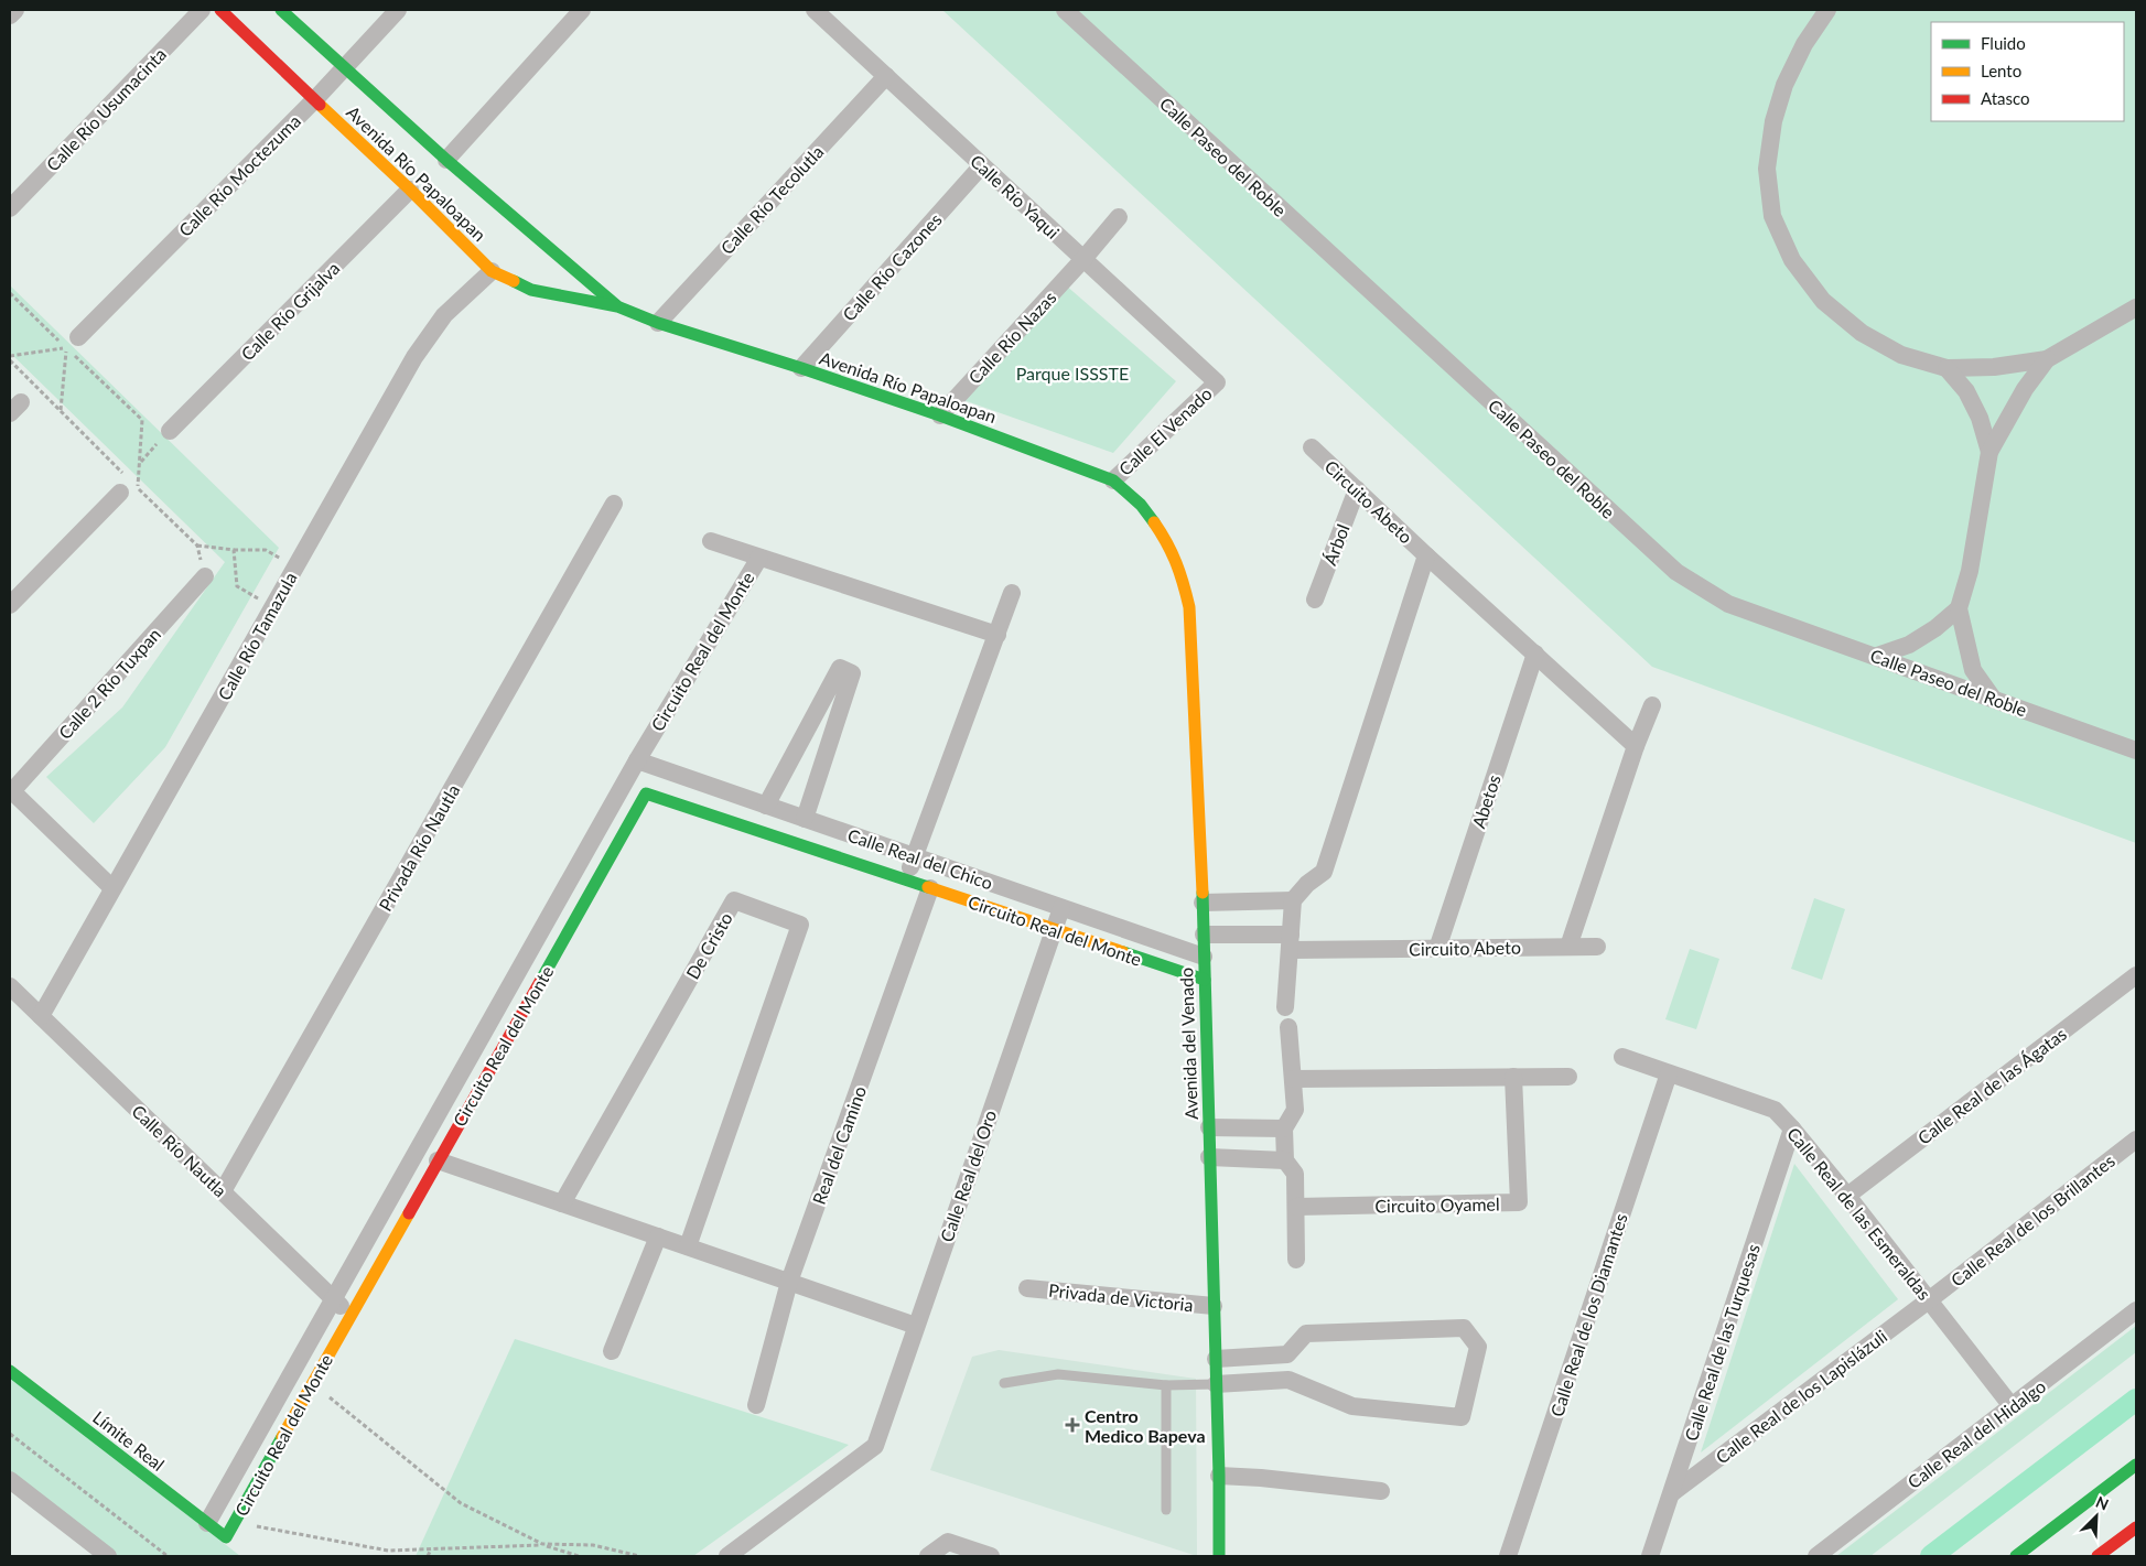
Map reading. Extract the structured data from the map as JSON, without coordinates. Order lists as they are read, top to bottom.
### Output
{
  "streets": {
    "street": [
      "Calle Río Usumacinta",
      "Calle Paseo del Roble",
      "Avenida Río Papaloapan",
      "Calle Río Moctezuma",
      "Calle Río Yaqui",
      "Calle Río Tecolutla",
      "Calle Río Cazones",
      "Calle Río Grijalva",
      "Calle Río Nazas",
      "Calle El Venado",
      "Circuito Abeto",
      "Árbol",
      "Calle Río Tamazula",
      "Circuito Real del Monte",
      "Calle 2 Río Tuxpan",
      "Abetos",
      "Privada Río Nautla",
      "Calle Real del Chico",
      "De Cristo",
      "Avenida del Venado",
      "Calle Real de las Ágatas",
      "Real del Camino",
      "Calle Río Nautla",
      "Calle Real del Oro",
      "Circuito Oyamel",
      "Calle Real de las Esmeraldas",
      "Calle Real de los Brillantes",
      "Privada de Victoria",
      "Calle Real de los Diamantes",
      "Calle Real de las Turquesas",
      "Calle Real de los Lapislázuli",
      "Calle Real del Hidalgo",
      "Límite Real"
    ]
  },
  "crossings": [
    ["Avenida Río Papaloapan", "Calle Río Moctezuma"],
    ["Avenida Río Papaloapan", "Calle Río Tecolutla"],
    ["Avenida Río Papaloapan", "Calle Río Cazones"],
    ["Avenida Río Papaloapan", "Calle Río Grijalva"],
    ["Avenida Río Papaloapan", "Calle Río Nazas"],
    ["Avenida Río Papaloapan", "Calle El Venado"],
    ["Avenida Río Papaloapan", "Calle Río Tamazula"],
    ["Avenida Río Papaloapan", "Avenida del Venado"],
    ["Calle Río Yaqui", "Calle Río Tecolutla"],
    ["Calle Río Yaqui", "Calle Río Cazones"],
    ["Calle Río Yaqui", "Calle Río Nazas"],
    ["Calle Río Yaqui", "Calle El Venado"],
    ["Circuito Abeto", "Árbol"],
    ["Circuito Abeto", "Abetos"],
    ["Circuito Abeto", "Avenida del Venado"],
    ["Calle Río Tamazula", "Calle Río Nautla"],
    ["Circuito Real del Monte", "Calle Real del Chico"],
    ["Circuito Real del Monte", "Avenida del Venado"],
    ["Circuito Real del Monte", "Real del Camino"],
    ["Circuito Real del Monte", "Calle Río Nautla"],
    ["Circuito Real del Monte", "Calle Real del Oro"],
    ["Circuito Real del Monte", "Límite Real"],
    ["Privada Río Nautla", "Calle Río Nautla"],
    ["Calle Real del Chico", "Avenida del Venado"],
    ["Calle Real del Chico", "Calle Real del Oro"],
    ["Avenida del Venado", "Privada de Victoria"],
    ["Calle Real de las Ágatas", "Calle Real de las Esmeraldas"],
    ["Calle Real de las Esmeraldas", "Calle Real de los Brillantes"],
    ["Calle Real de las Esmeraldas", "Calle Real de los Diamantes"],
    ["Calle Real de las Esmeraldas", "Calle Real de las Turquesas"],
    ["Calle Real de las Esmeraldas", "Calle Real de los Lapislázuli"],
    ["Calle Real de las Esmeraldas", "Calle Real del Hidalgo"],
    ["Calle Real de los Brillantes", "Calle Real de los Lapislázuli"],
    ["Calle Real de las Turquesas", "Calle Real de los Lapislázuli"]
  ],
  "parks": ["Parque ISSSTE"],
  "places": {
    "health": ["Centro Medico Bapeva"]
  },
  "legend": ["Fluido", "Lento", "Atasco"],
  "north": "top right"
}
